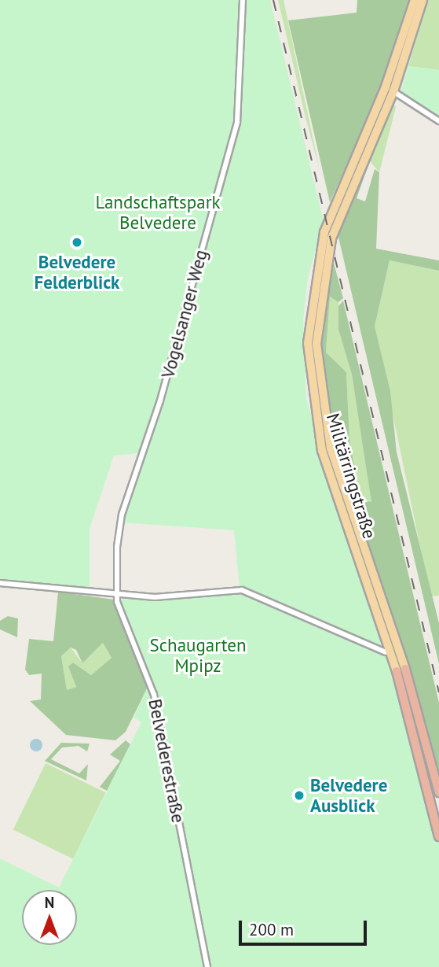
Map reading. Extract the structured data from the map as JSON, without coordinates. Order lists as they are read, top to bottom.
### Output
{
  "streets": {
    "highway": ["Militärringstraße"],
    "street": ["Vogelsanger Weg", "Belvederestraße"]
  },
  "crossings": [
    ["Vogelsanger Weg", "Belvederestraße"]
  ],
  "parks": ["Landschaftspark Belvedere", "Schaugarten Mpipz"],
  "places": ["Belvedere Felderblick", "Belvedere Ausblick"],
  "scale_bar": "200 m",
  "north": "top"
}
